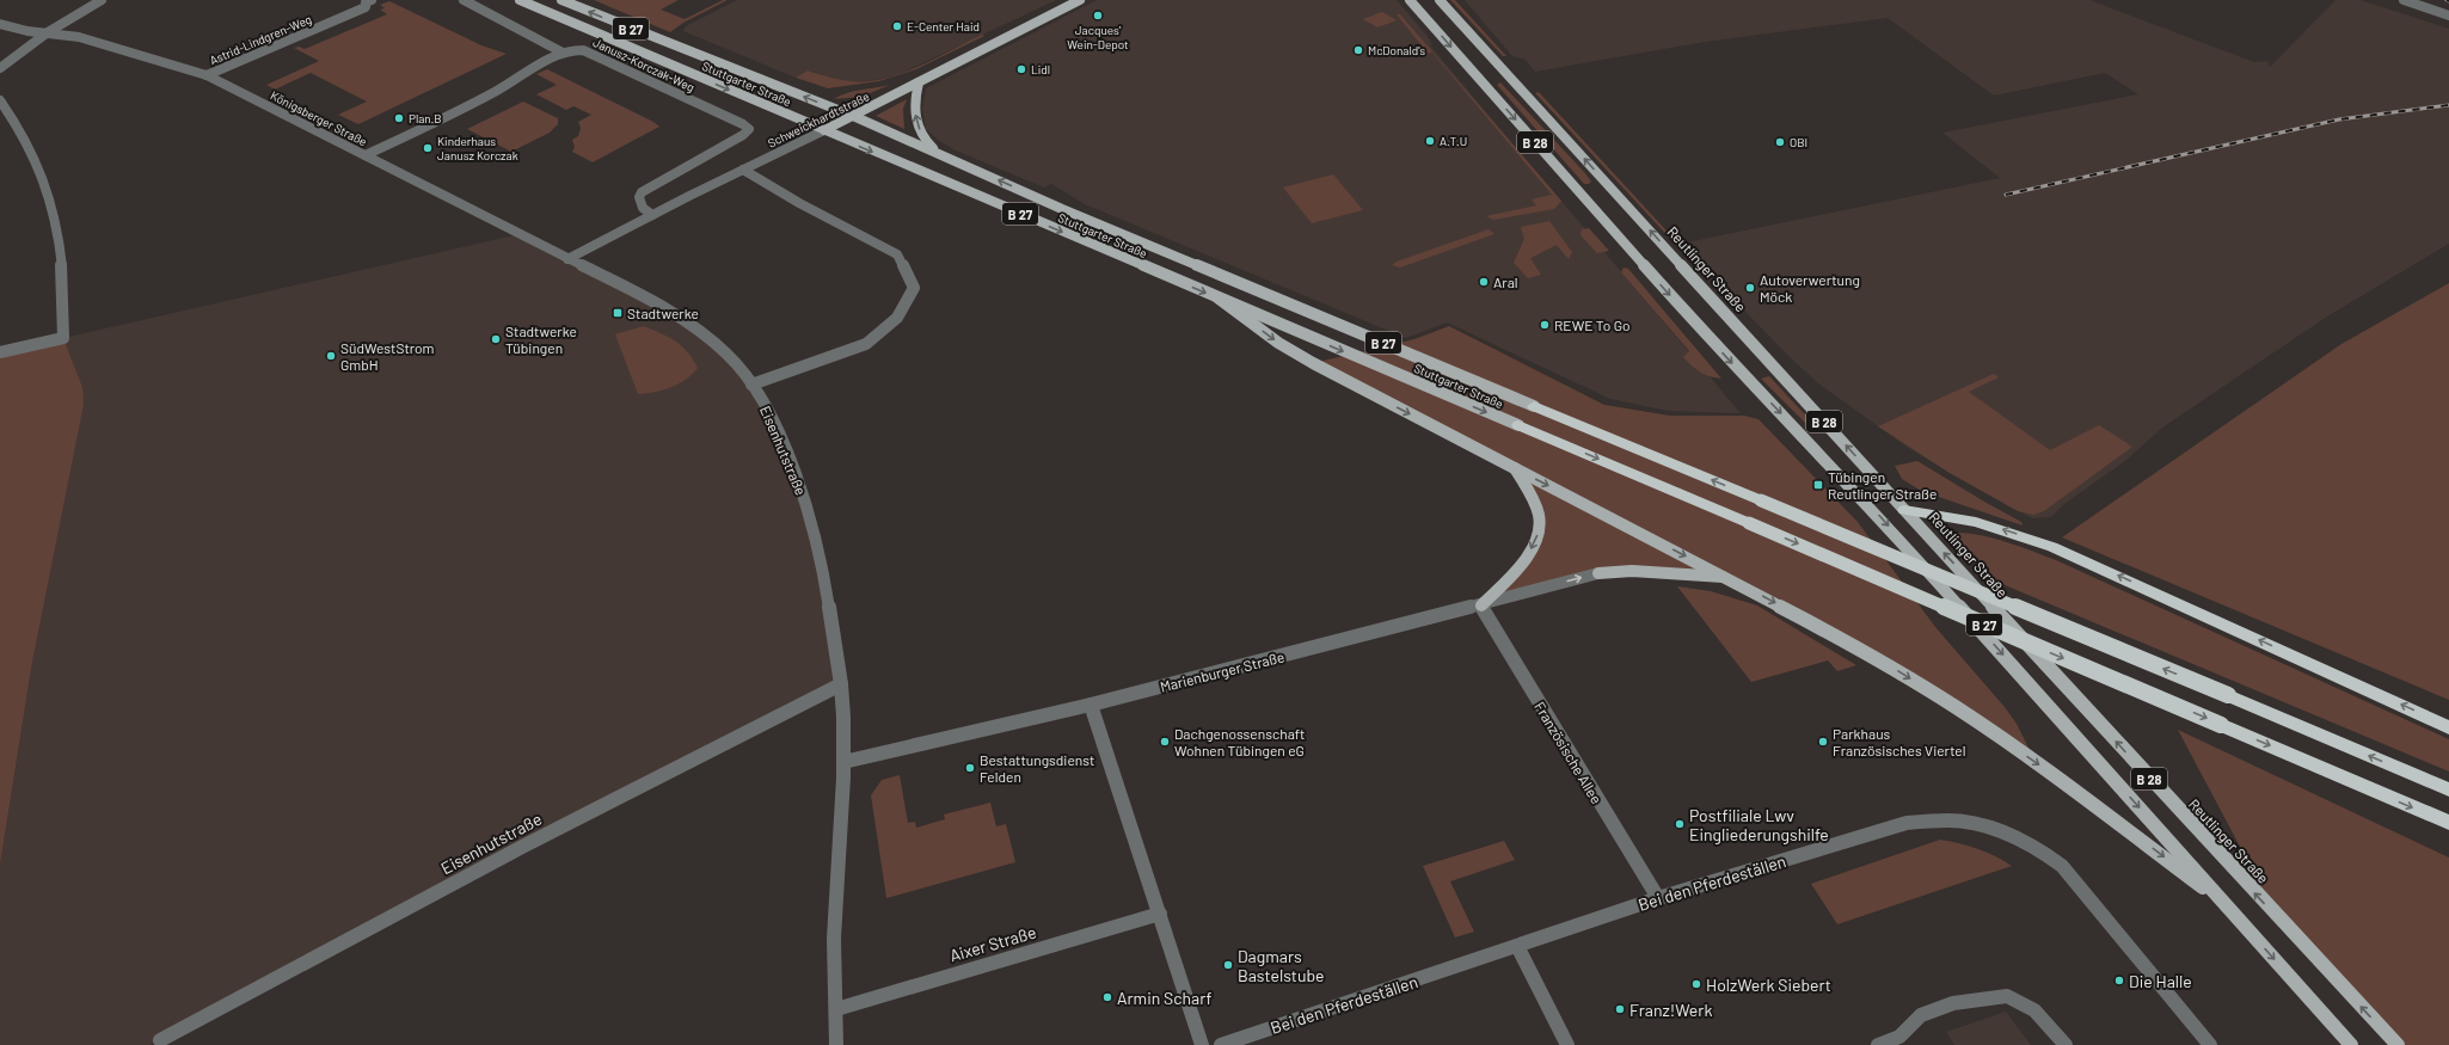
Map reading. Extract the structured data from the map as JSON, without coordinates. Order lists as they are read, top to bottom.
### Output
{
  "streets": {
    "highway": ["B 27"],
    "main road": [
      "Stuttgarter Straße",
      "Schweickhardtstraße",
      "B 28",
      "Reutlinger Straße"
    ],
    "street": [
      "Astrid-Lindgren-Weg",
      "Janusz-Korczak-Weg",
      "Königsberger Straße",
      "Eisenhutstraße",
      "Marienburger Straße",
      "Französische Allee",
      "Bei den Pferdeställen",
      "Aixer Straße"
    ]
  },
  "crossings": [
    ["B 27", "Stuttgarter Straße"],
    ["Astrid-Lindgren-Weg", "Königsberger Straße"],
    ["Janusz-Korczak-Weg", "Königsberger Straße"],
    ["Janusz-Korczak-Weg", "Schweickhardtstraße"],
    ["Stuttgarter Straße", "Schweickhardtstraße"],
    ["Königsberger Straße", "Schweickhardtstraße"],
    ["Königsberger Straße", "Eisenhutstraße"],
    ["Schweickhardtstraße", "Eisenhutstraße"],
    ["Eisenhutstraße", "Marienburger Straße"],
    ["Eisenhutstraße", "Aixer Straße"],
    ["Marienburger Straße", "Französische Allee"],
    ["Französische Allee", "Bei den Pferdeställen"]
  ],
  "places": {
    "other": [
      "Jacques’ Wein-Depot",
      "E-Center Haid",
      "McDonald's",
      "Lidl",
      "Plan.B",
      "A.T.U",
      "OBI",
      "Kinderhaus Janusz Korczak",
      "Aral",
      "Autoverwertung Möck",
      "REWE To Go",
      "Stadtwerke Tübingen",
      "SüdWestStrom GmbH",
      "Dachgenossenschaft Wohnen Tübingen eG",
      "Parkhaus Französisches Viertel",
      "Bestattungsdienst Felden",
      "Postfiliale Lwv Eingliederungshilfe",
      "Dagmars Bastelstube",
      "Die Halle",
      "HolzWerk Siebert",
      "Armin Scharf",
      "Franz!Werk"
    ],
    "transit": ["Stadtwerke", "Tübingen Reutlinger Straße"]
  }
}
